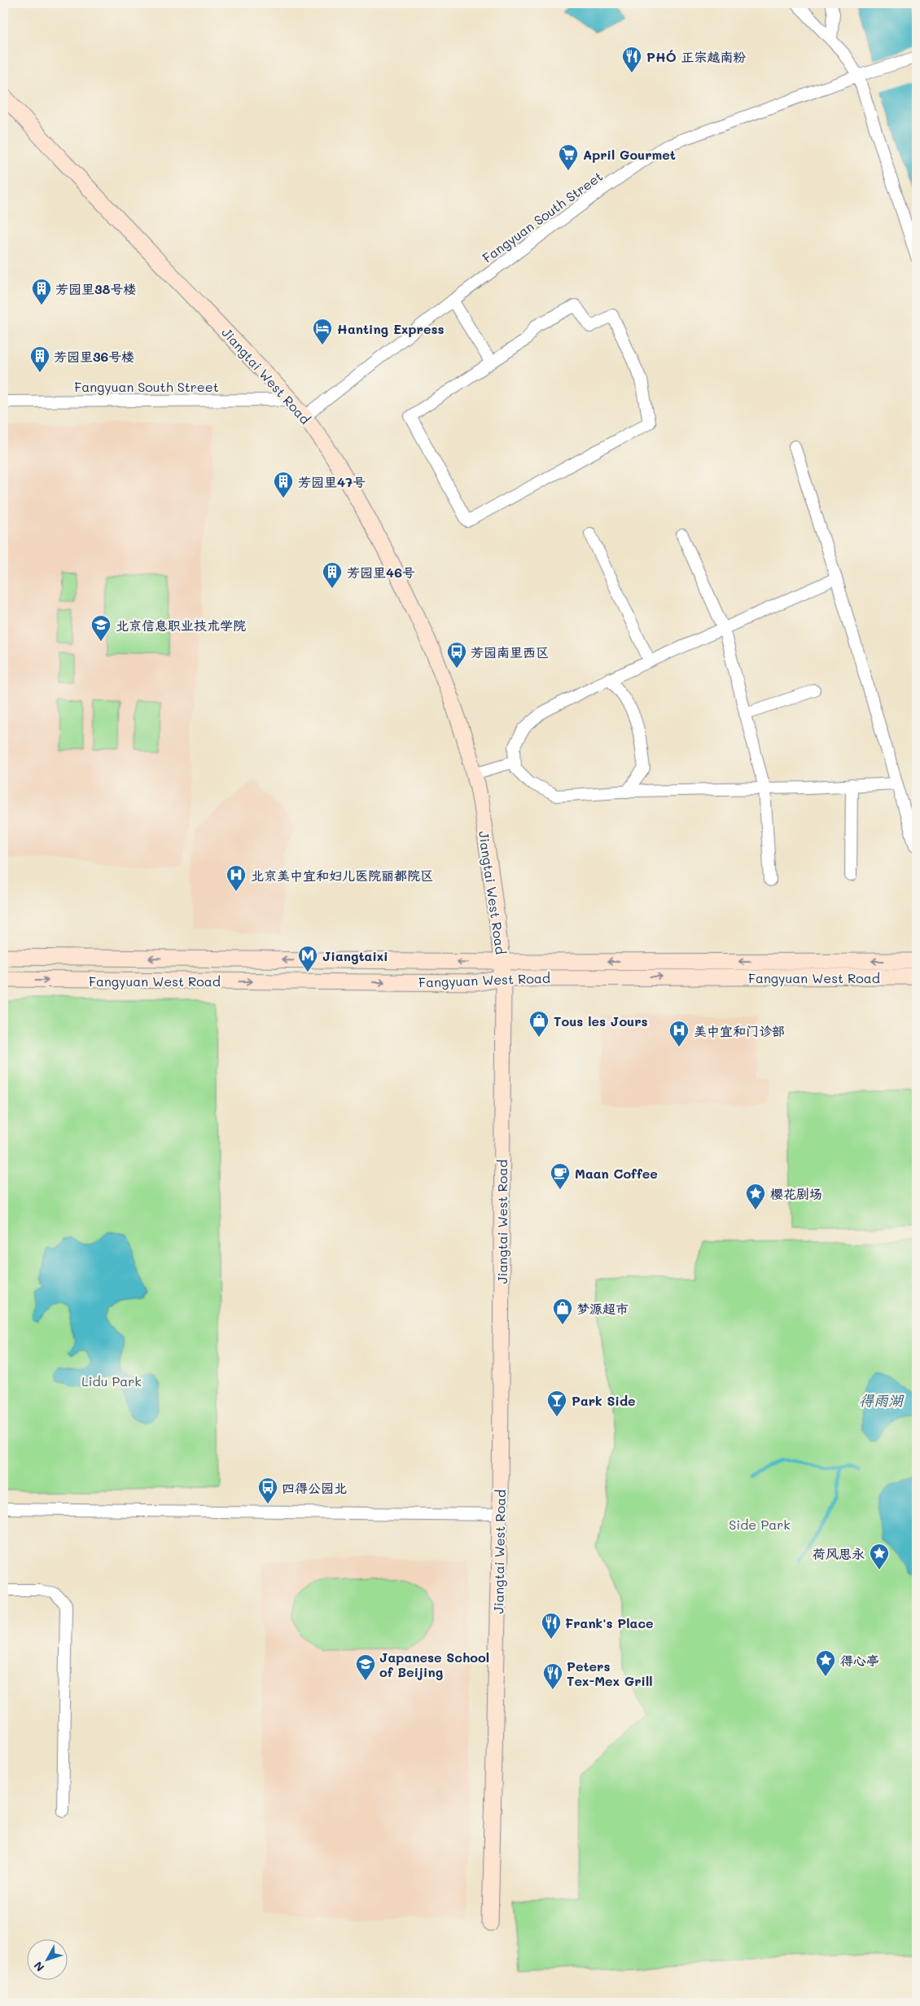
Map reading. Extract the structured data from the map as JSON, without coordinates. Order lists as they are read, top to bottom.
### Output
{
  "streets": {
    "street": ["Fangyuan South Street", "Jiangtai West Road", "Fangyuan West Road"]
  },
  "crossings": [
    ["Fangyuan South Street", "Jiangtai West Road"],
    ["Jiangtai West Road", "Fangyuan West Road"]
  ],
  "water": ["得雨湖"],
  "parks": ["Lidu Park", "Side Park"],
  "places": {
    "restaurant": ["PHÓ 正宗越南粉", "Frank's Place", "Peters Tex-Mex Grill"],
    "supermarket": ["April Gourmet"],
    "building": [
      "芳园里38号楼",
      "芳园里36号楼",
      "芳园里47号",
      "芳园里46号"
    ],
    "hotel": ["Hanting Express"],
    "school or university": ["北京信息职业技术学院", "Japanese School of Beijing"],
    "bus stop": ["芳园南里西区", "四得公园北"],
    "hospital": ["北京美中宜和妇儿医院丽都院区", "美中宜和门诊部"],
    "metro station": ["Jiangtaixi"],
    "shop": ["Tous les Jours", "梦源超市"],
    "cafe": ["Maan Coffee"],
    "place": ["樱花剧场", "荷风思永", "得心亭"],
    "bar": ["Park Side"]
  },
  "north": "bottom left"
}
